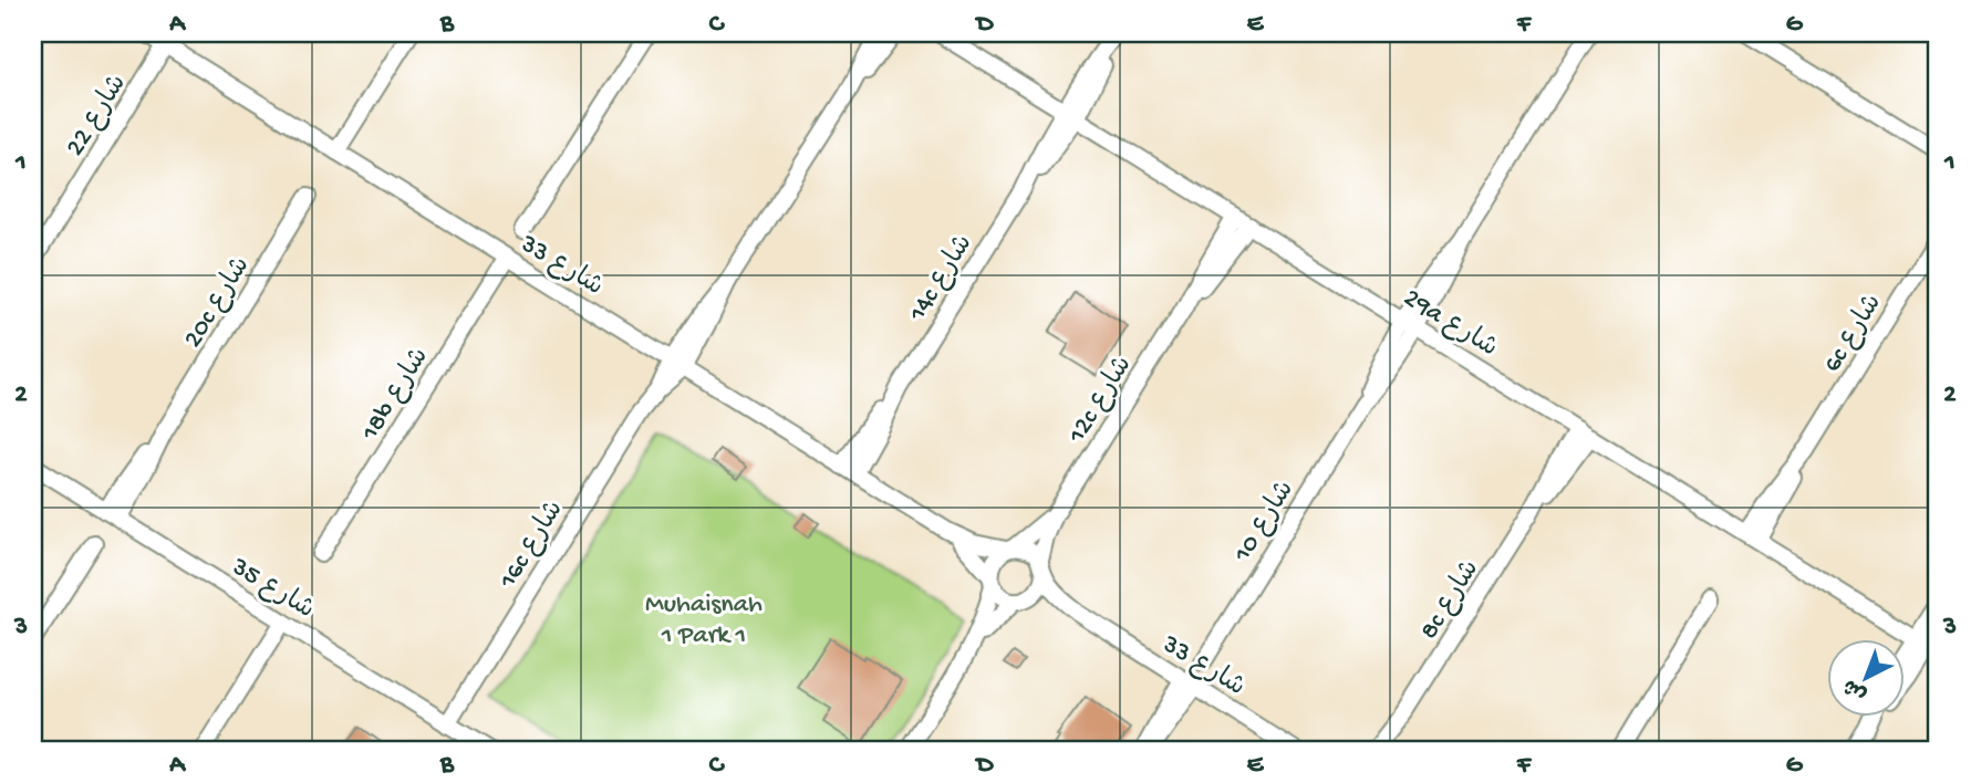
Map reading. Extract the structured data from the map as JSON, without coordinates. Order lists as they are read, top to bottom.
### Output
{
  "streets": {
    "street": [
      "شارع 22",
      "شارع 33",
      "14c شارع",
      "20c شارع",
      "29a شارع",
      "6c شارع",
      "18b شارع",
      "12c شارع",
      "شارع 10",
      "16c شارع",
      "شارع 35",
      "8c شارع"
    ]
  },
  "crossings": [
    ["شارع 22", "شارع 33"],
    ["شارع 33", "14c شارع"],
    ["شارع 33", "18b شارع"],
    ["شارع 33", "12c شارع"],
    ["شارع 33", "16c شارع"],
    ["14c شارع", "29a شارع"],
    ["20c شارع", "شارع 35"],
    ["29a شارع", "6c شارع"],
    ["29a شارع", "12c شارع"],
    ["29a شارع", "شارع 10"],
    ["29a شارع", "8c شارع"],
    ["16c شارع", "شارع 35"]
  ],
  "parks": ["Muhaisnah 1 Park 1"],
  "north": "bottom left",
  "grid": {
    "columns": [
      "A",
      "B",
      "C",
      "D",
      "E",
      "F",
      "G"
    ],
    "rows": ["1", "2", "3"]
  }
}
